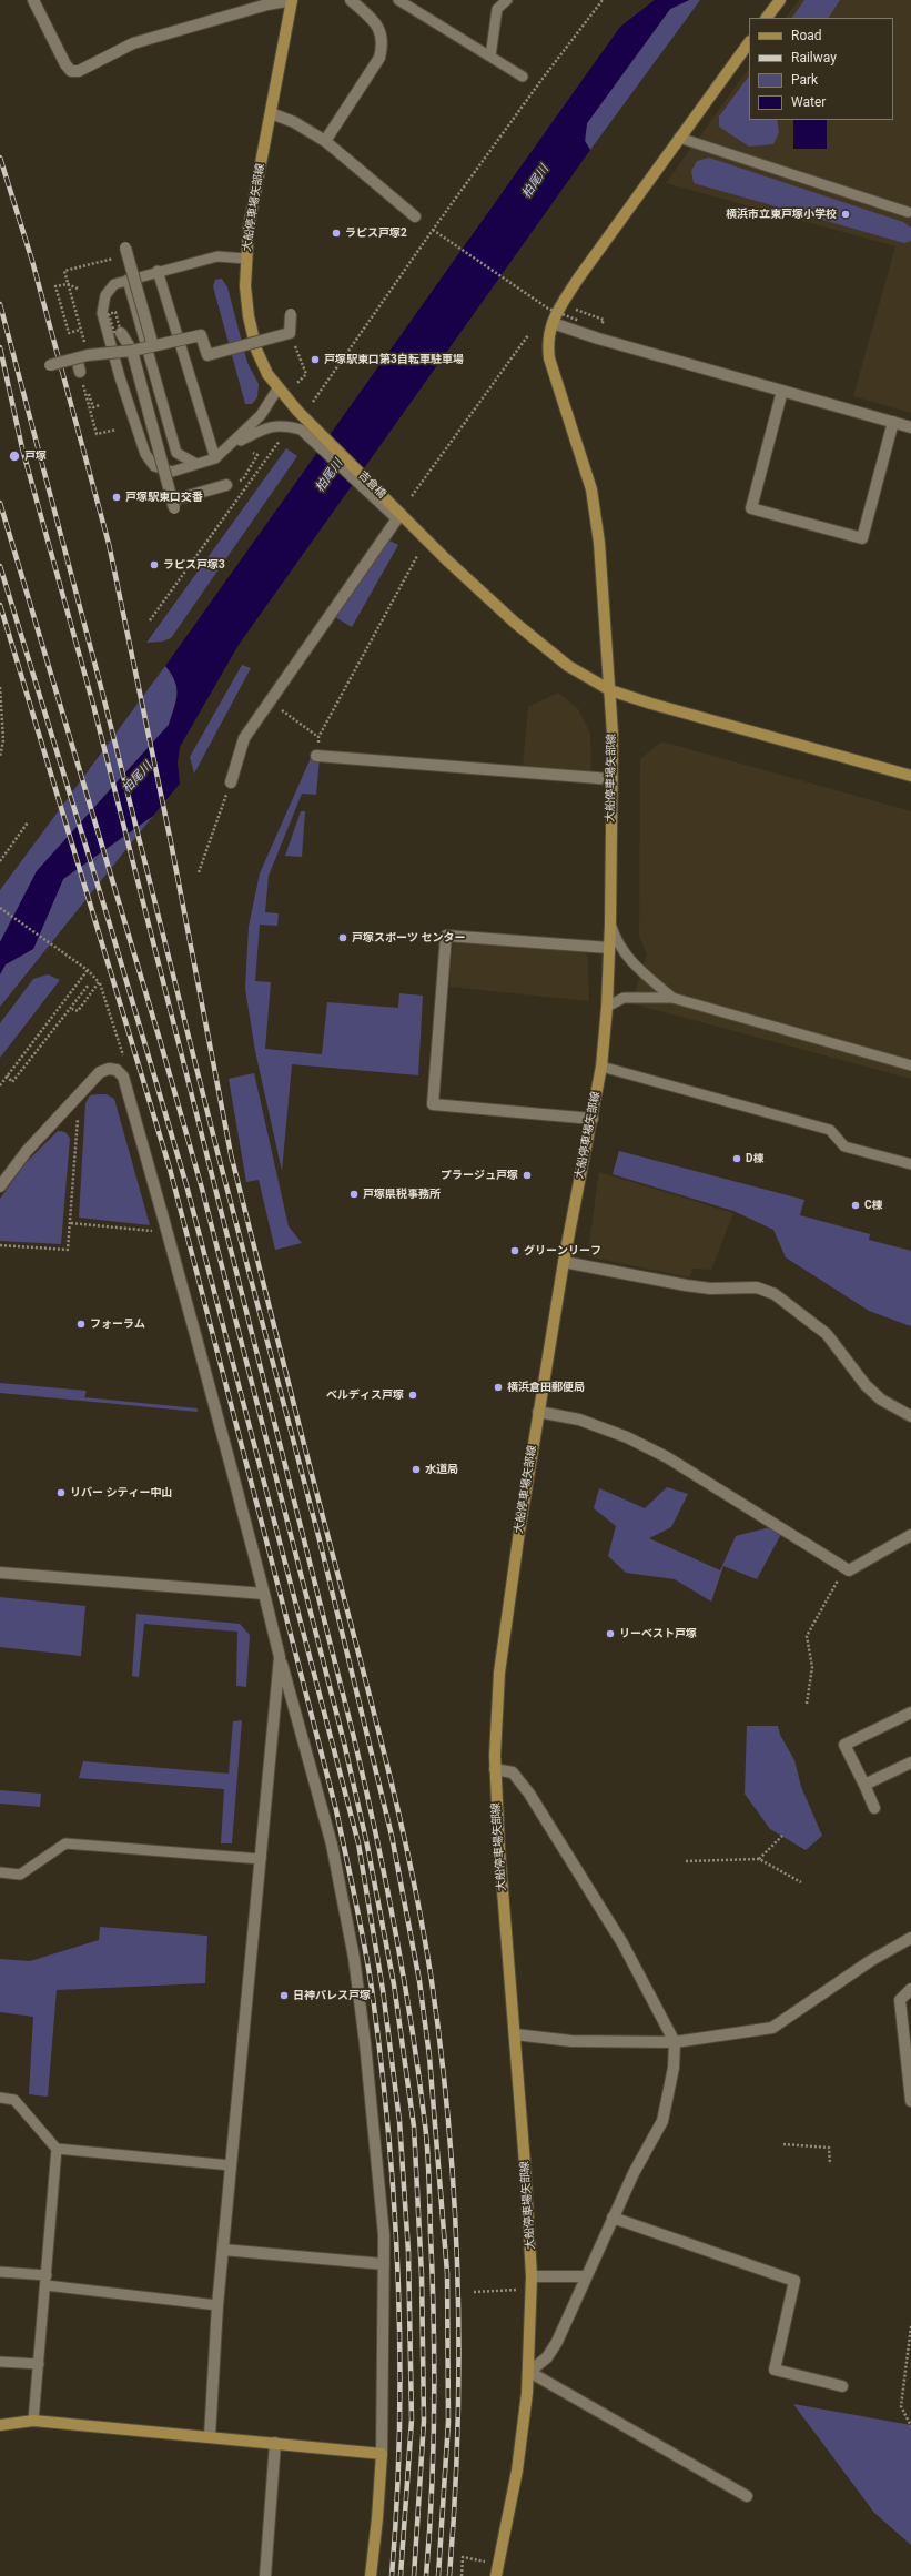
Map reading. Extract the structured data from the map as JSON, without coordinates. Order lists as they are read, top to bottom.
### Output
{
  "streets": {
    "main road": ["大船停車場矢部線", "吉倉橋"]
  },
  "crossings": [
    ["大船停車場矢部線", "吉倉橋"]
  ],
  "water": ["柏尾川"],
  "places": [
    "横浜市立東戸塚小学校",
    "ラピス戸塚2",
    "戸塚駅東口第3自転車駐車場",
    "戸塚",
    "戸塚駅東口交番",
    "ラピス戸塚3",
    "戸塚スポーツ センター",
    "D棟",
    "プラージュ戸塚",
    "戸塚県税事務所",
    "C棟",
    "グリーンリーフ",
    "フォーラム",
    "横浜倉田郵便局",
    "ベルディス戸塚",
    "水道局",
    "リバー シティー中山",
    "リーベスト戸塚",
    "日神パレス戸塚"
  ],
  "legend": [
    "Road",
    "Railway",
    "Park",
    "Water"
  ]
}
